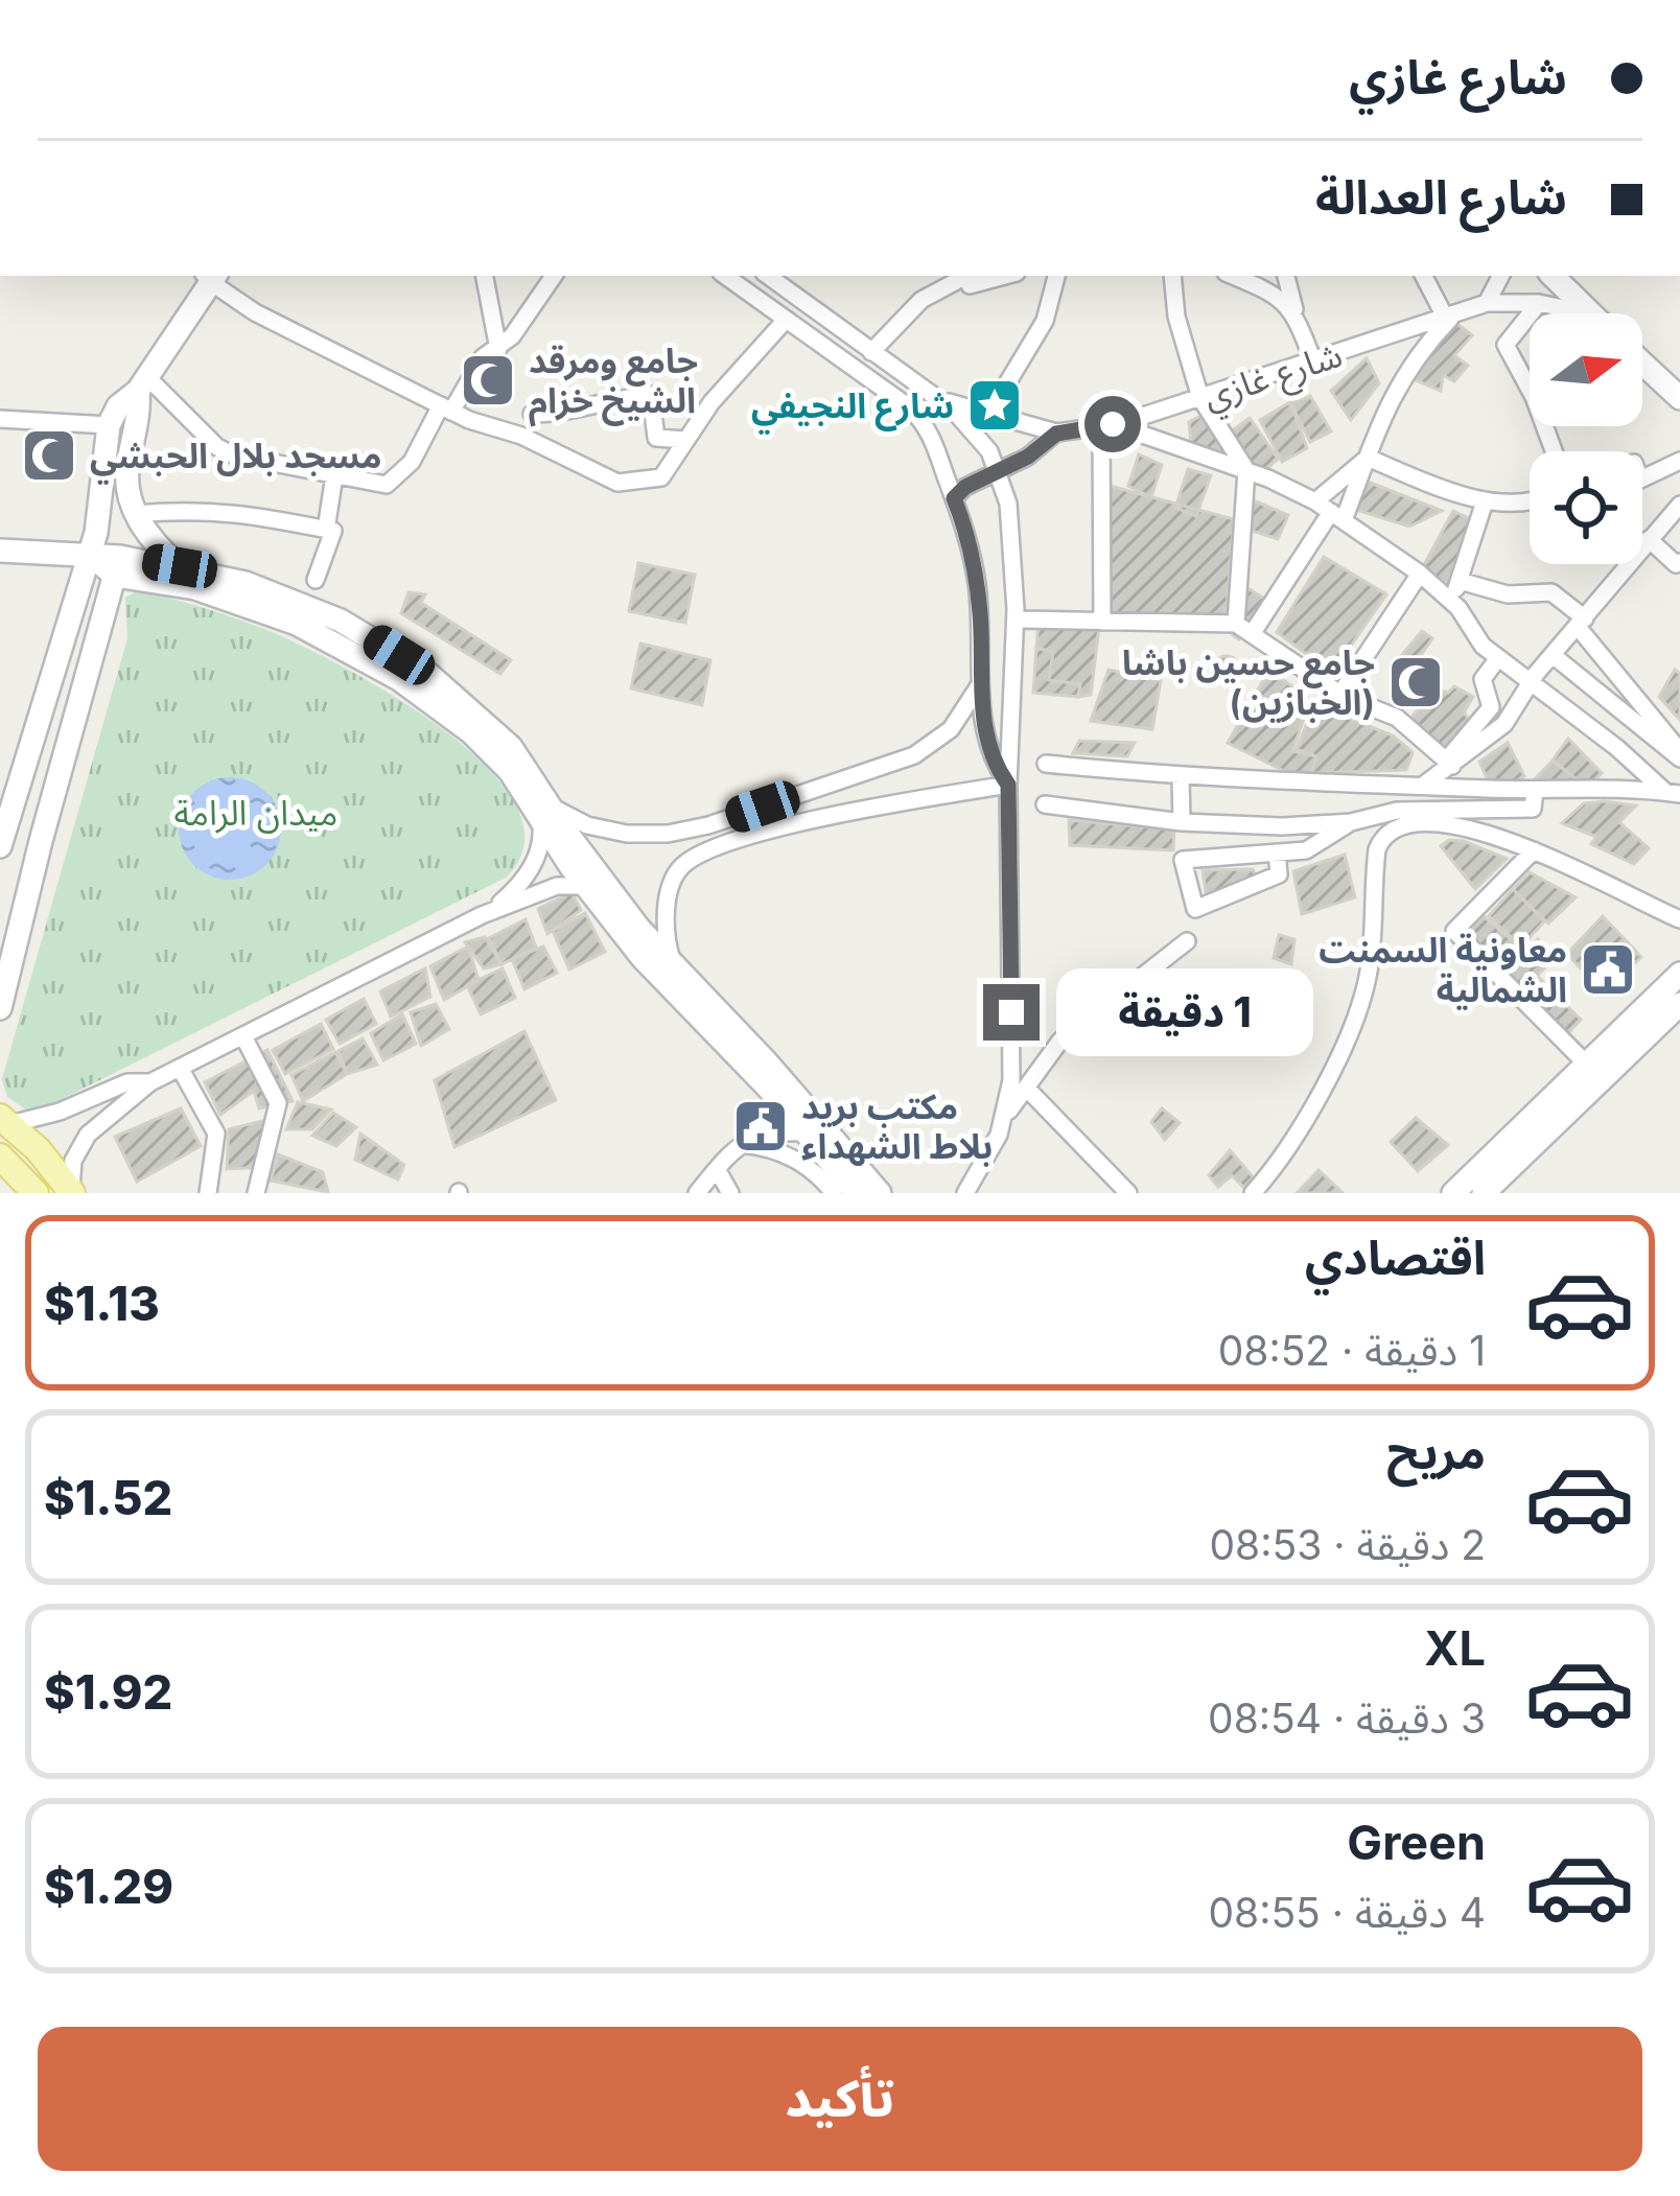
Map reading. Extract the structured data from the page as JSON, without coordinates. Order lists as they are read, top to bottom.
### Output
{
  "streets": {
    "street": ["شارع غازي"]
  },
  "parks": ["ميدان الرامة"],
  "places": {
    "mosque": ["جامع ومرقد الشيخ خزام", "مسجد بلال الحبشي", "جامع حسين باشا (الخبازين)"],
    "place": ["شارع النجيفي"],
    "public building": ["معاونية السمنت الشمالية", "مكتب بريد بلاط الشهداء"]
  },
  "north": "right",
  "page": {
    "banner": ["شارع غازي", "شارع العدالة"],
    "bubble": "1 دقيقة",
    "list": [
      {
        "name": "اقتصادي",
        "note": "1 دقيقة · 08:52",
        "value": "$1.13"
      },
      {
        "name": "مريح",
        "note": "2 دقيقة · 08:53",
        "value": "$1.52"
      },
      {
        "name": "XL",
        "note": "3 دقيقة · 08:54",
        "value": "$1.92"
      },
      {
        "name": "Green",
        "note": "4 دقيقة · 08:55",
        "value": "$1.29"
      }
    ],
    "buttons": "تأكيد"
  }
}
